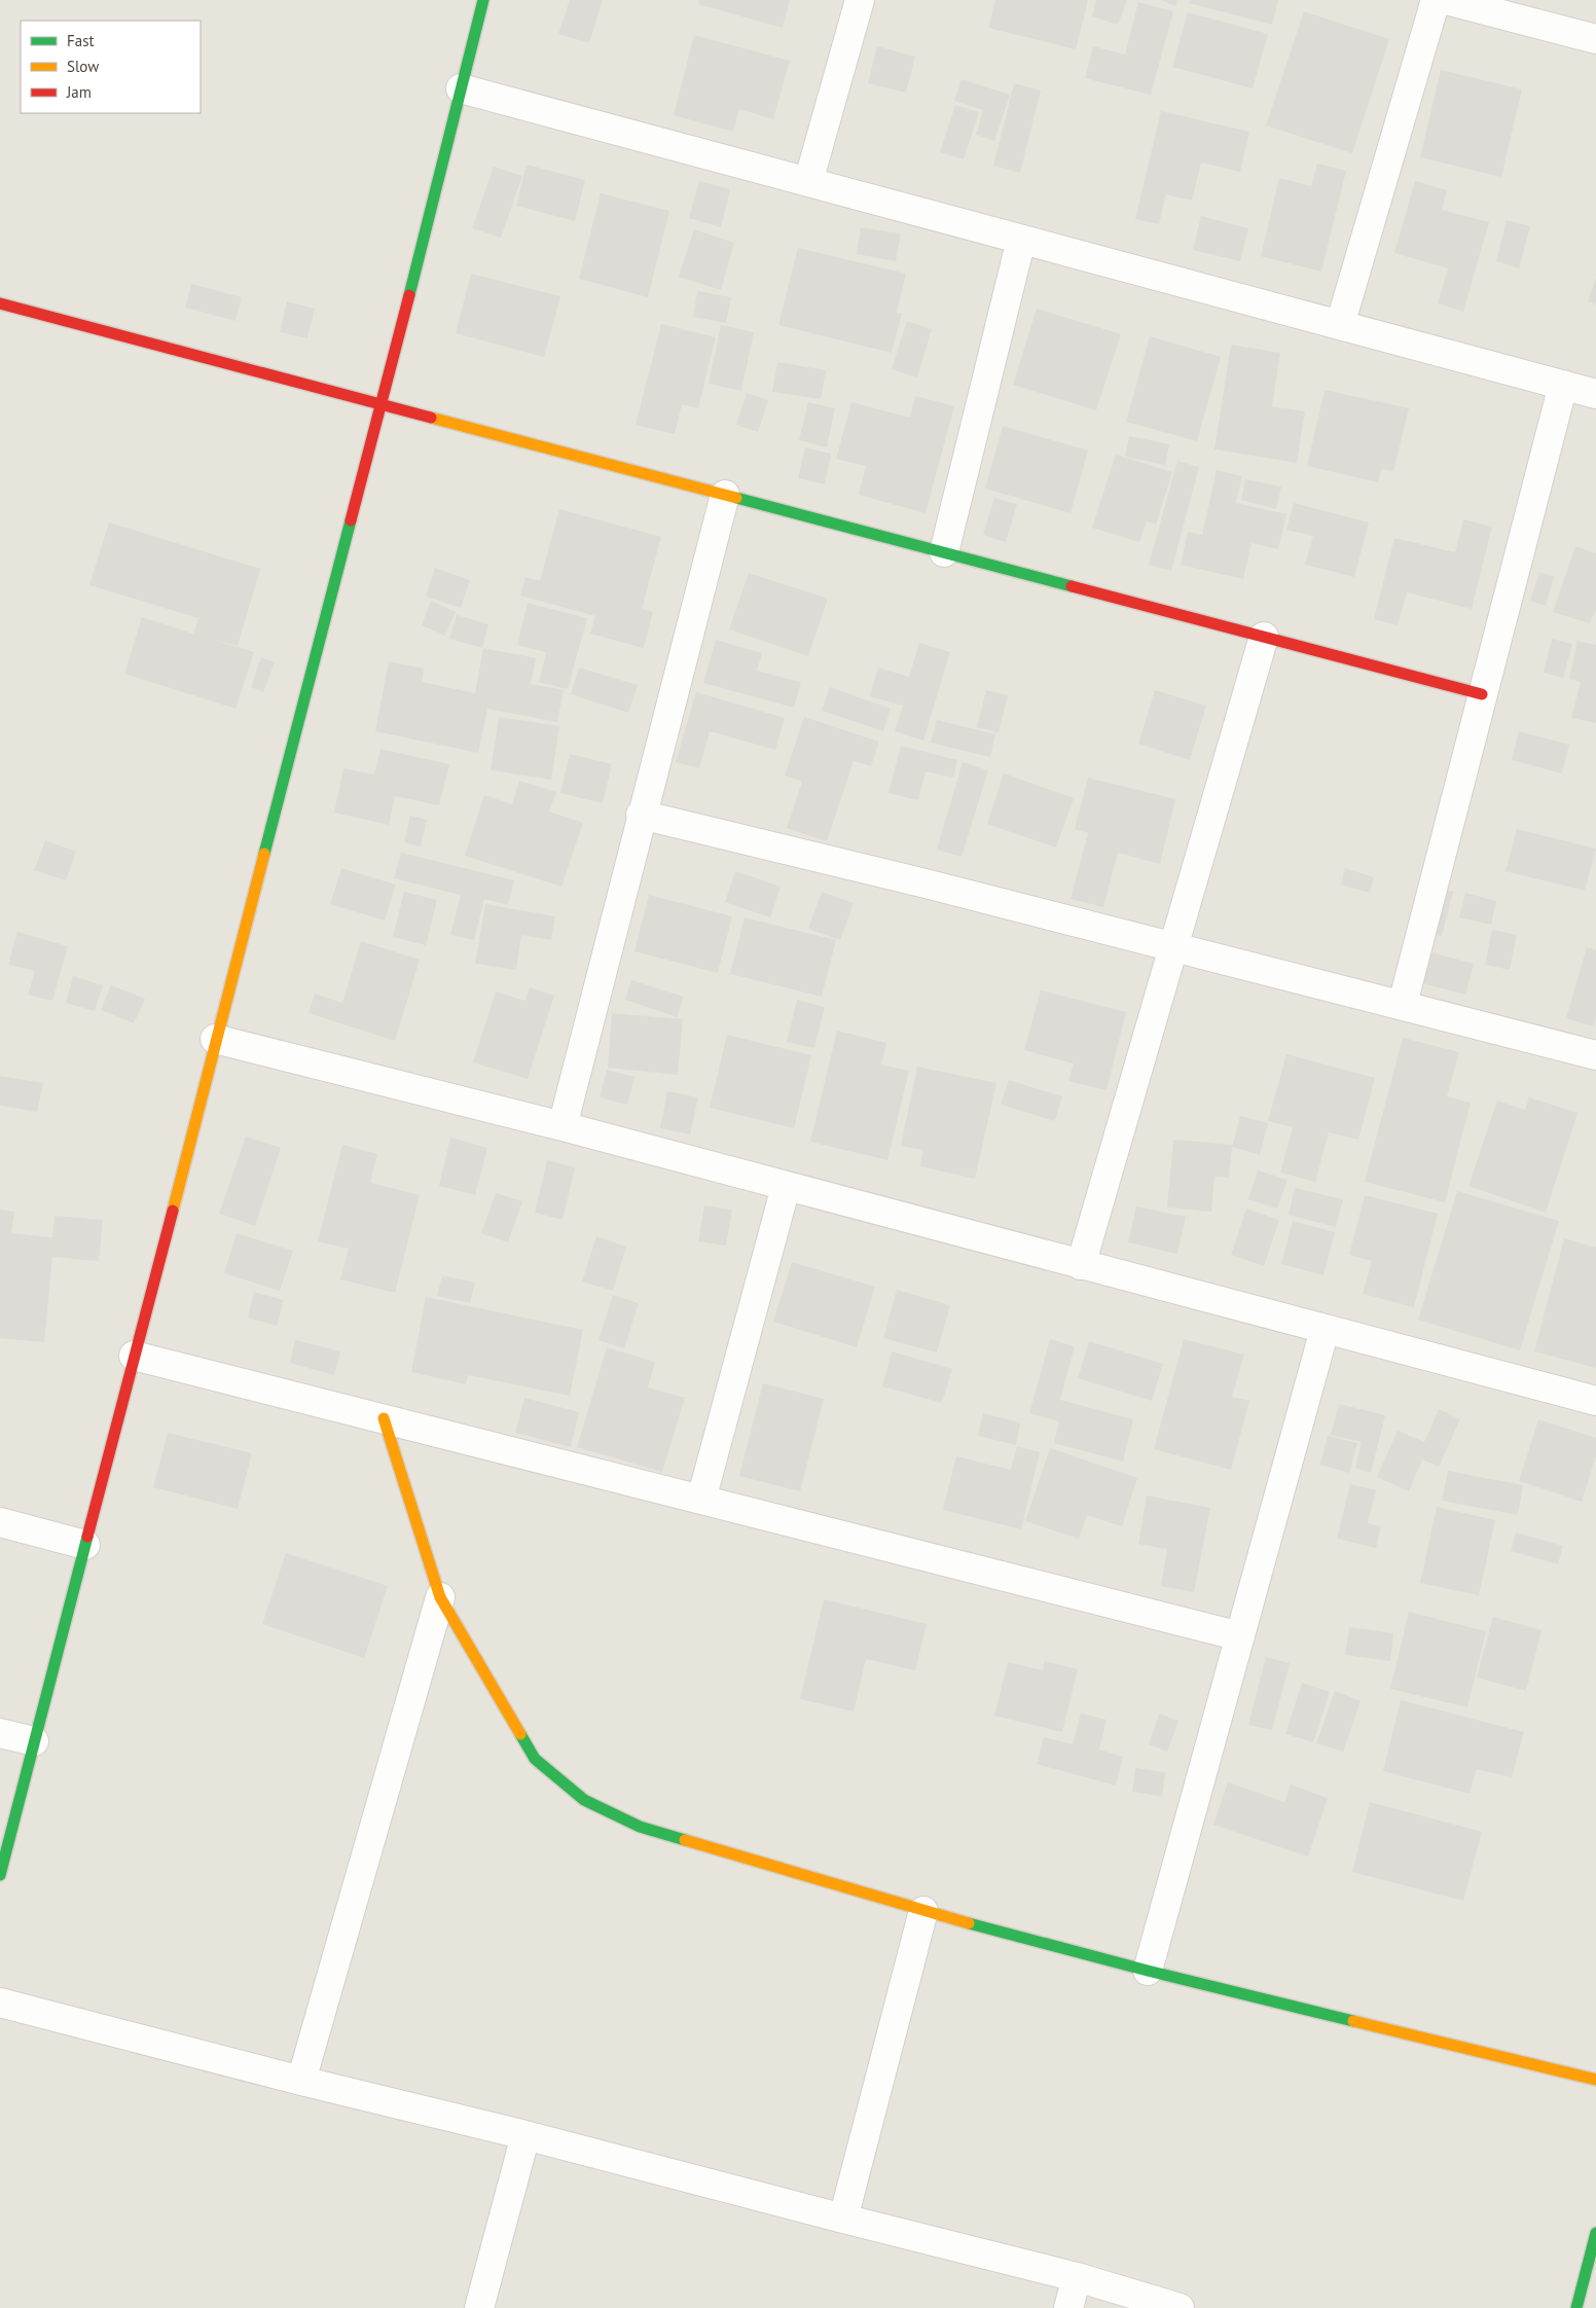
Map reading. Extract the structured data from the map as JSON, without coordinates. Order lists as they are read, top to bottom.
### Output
{
  "legend": ["Fast", "Slow", "Jam"]
}
